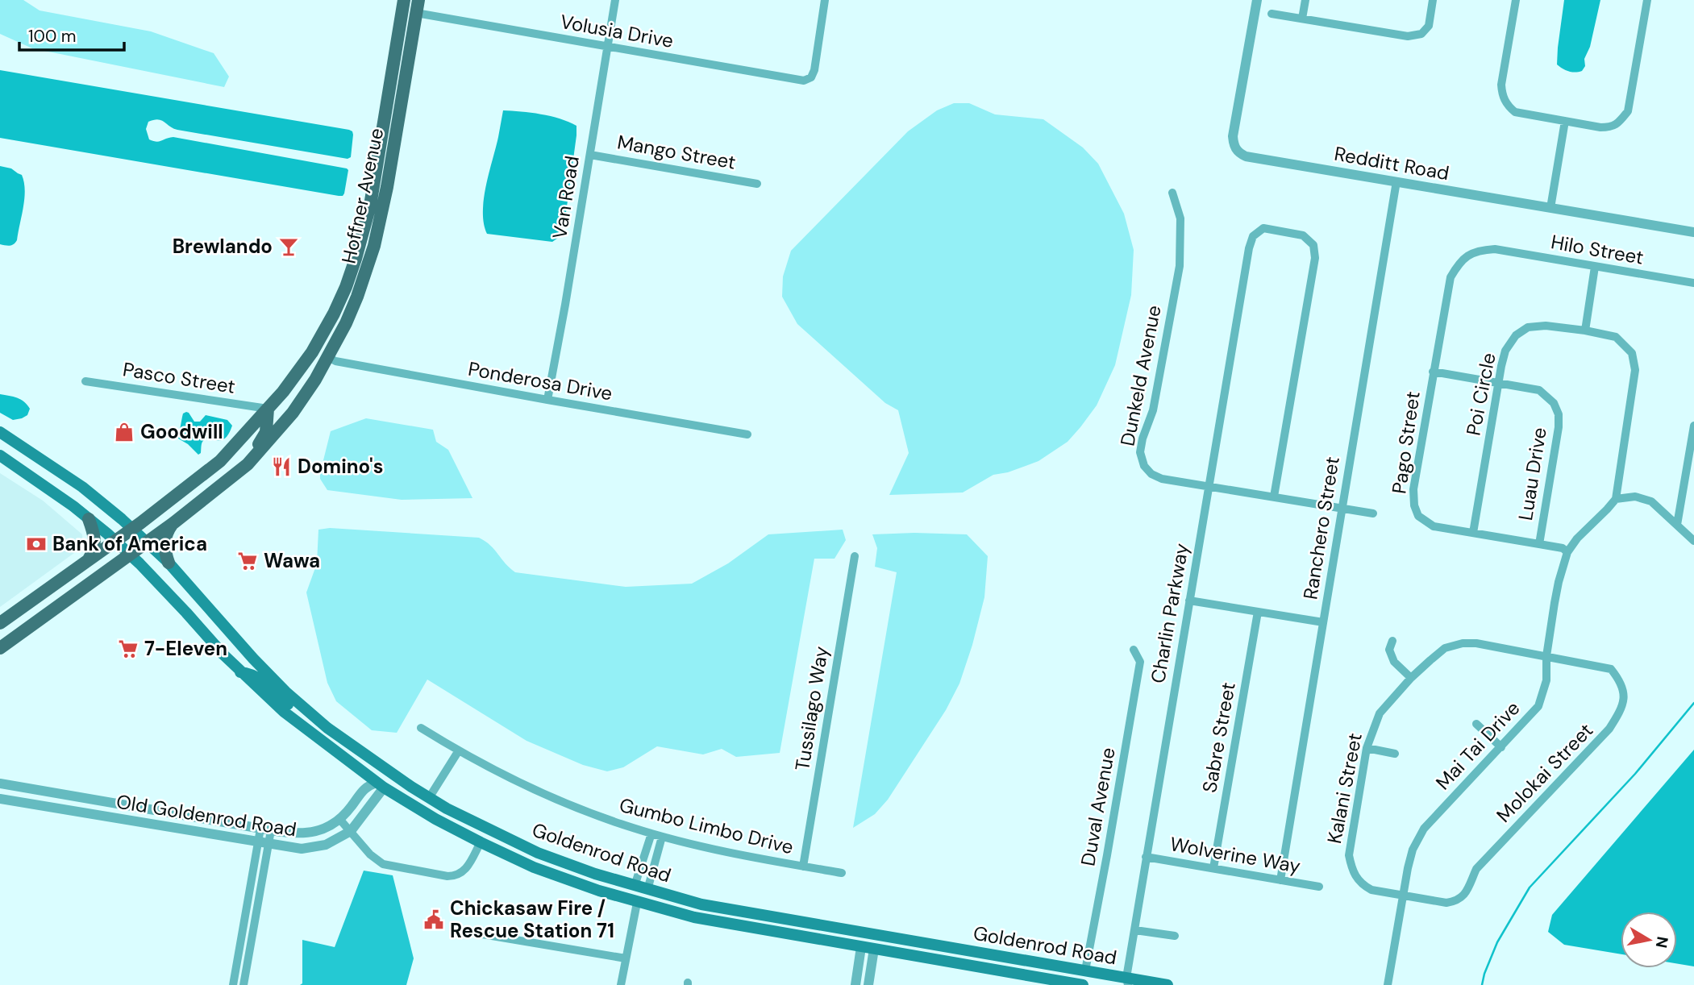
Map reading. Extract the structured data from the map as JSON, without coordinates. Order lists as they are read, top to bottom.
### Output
{
  "streets": {
    "main road": ["Hoffner Avenue", "Goldenrod Road"],
    "street": [
      "Volusia Drive",
      "Mango Street",
      "Redditt Road",
      "Van Road",
      "Hilo Street",
      "Dunkeld Avenue",
      "Pasco Street",
      "Ponderosa Drive",
      "Poi Circle",
      "Pago Street",
      "Luau Drive",
      "Ranchero Street",
      "Charlin Parkway",
      "Tussilago Way",
      "Sabre Street",
      "Mai Tai Drive",
      "Molokai Street",
      "Kalani Street",
      "Duval Avenue",
      "Old Goldenrod Road",
      "Gumbo Limbo Drive",
      "Wolverine Way"
    ]
  },
  "crossings": [
    ["Volusia Drive", "Hoffner Avenue"],
    ["Volusia Drive", "Van Road"],
    ["Mango Street", "Van Road"],
    ["Redditt Road", "Ranchero Street"],
    ["Hoffner Avenue", "Pasco Street"],
    ["Hoffner Avenue", "Ponderosa Drive"],
    ["Hoffner Avenue", "Goldenrod Road"],
    ["Van Road", "Ponderosa Drive"],
    ["Hilo Street", "Pago Street"],
    ["Dunkeld Avenue", "Ranchero Street"],
    ["Dunkeld Avenue", "Charlin Parkway"],
    ["Poi Circle", "Pago Street"],
    ["Poi Circle", "Luau Drive"],
    ["Poi Circle", "Mai Tai Drive"],
    ["Pago Street", "Luau Drive"],
    ["Pago Street", "Mai Tai Drive"],
    ["Ranchero Street", "Wolverine Way"],
    ["Charlin Parkway", "Goldenrod Road"],
    ["Charlin Parkway", "Wolverine Way"],
    ["Tussilago Way", "Gumbo Limbo Drive"],
    ["Sabre Street", "Wolverine Way"],
    ["Mai Tai Drive", "Molokai Street"],
    ["Mai Tai Drive", "Kalani Street"],
    ["Molokai Street", "Kalani Street"],
    ["Duval Avenue", "Goldenrod Road"],
    ["Old Goldenrod Road", "Goldenrod Road"]
  ],
  "places": {
    "bar": ["Brewlando"],
    "shop": ["Goodwill"],
    "restaurant": ["Domino's"],
    "bank": ["Bank of America"],
    "supermarket": ["Wawa", "7-Eleven"],
    "public building": ["Chickasaw Fire / Rescue Station 71"]
  },
  "scale_bar": "100 m",
  "north": "right"
}
